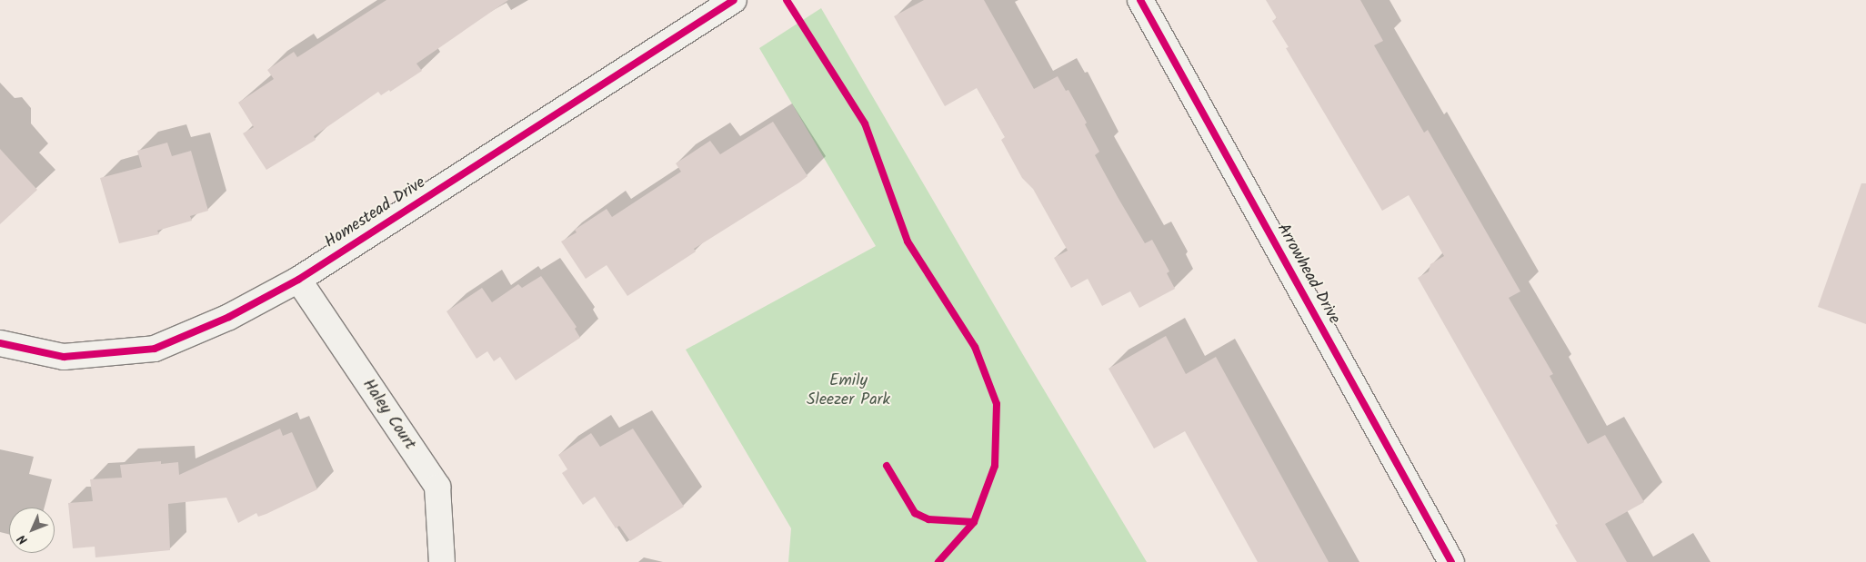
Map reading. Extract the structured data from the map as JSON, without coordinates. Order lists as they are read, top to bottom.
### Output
{
  "streets": {
    "street": ["Homestead Drive", "Arrowhead Drive", "Haley Court"]
  },
  "crossings": [
    ["Homestead Drive", "Haley Court"]
  ],
  "parks": ["Emily Sleezer Park"],
  "north": "bottom left"
}
